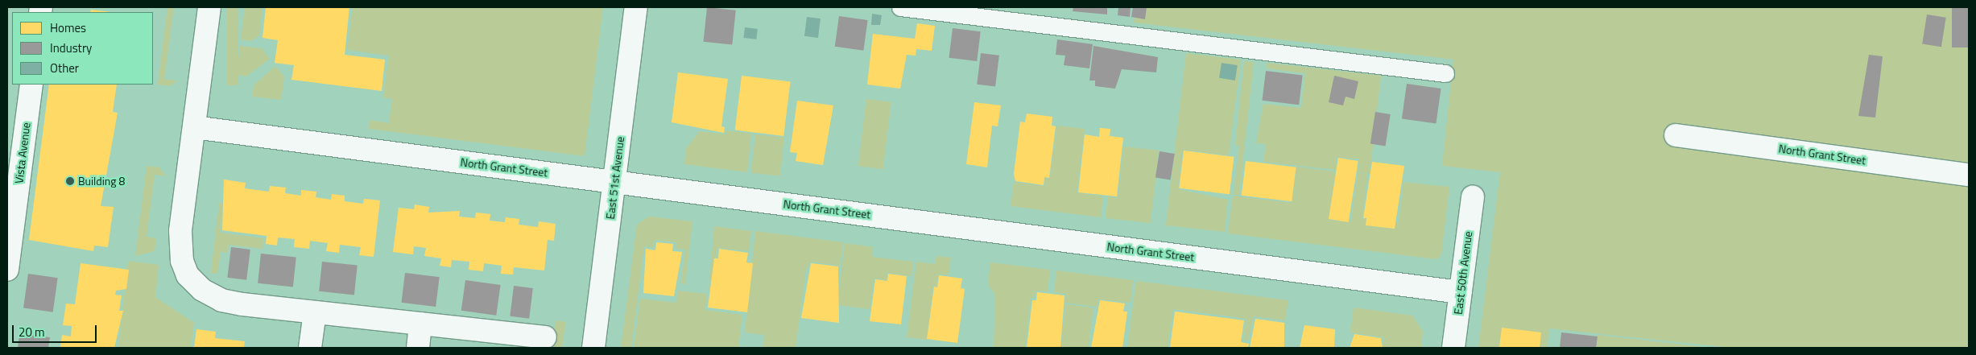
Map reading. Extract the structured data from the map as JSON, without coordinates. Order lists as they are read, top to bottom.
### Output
{
  "streets": {
    "street": [
      "Vista Avenue",
      "North Grant Street",
      "East 51st Avenue",
      "East 50th Avenue"
    ]
  },
  "crossings": [
    ["North Grant Street", "East 51st Avenue"],
    ["North Grant Street", "East 50th Avenue"]
  ],
  "places": ["Building 8"],
  "legend": ["Homes", "Industry", "Other"],
  "scale_bar": "20 m"
}
